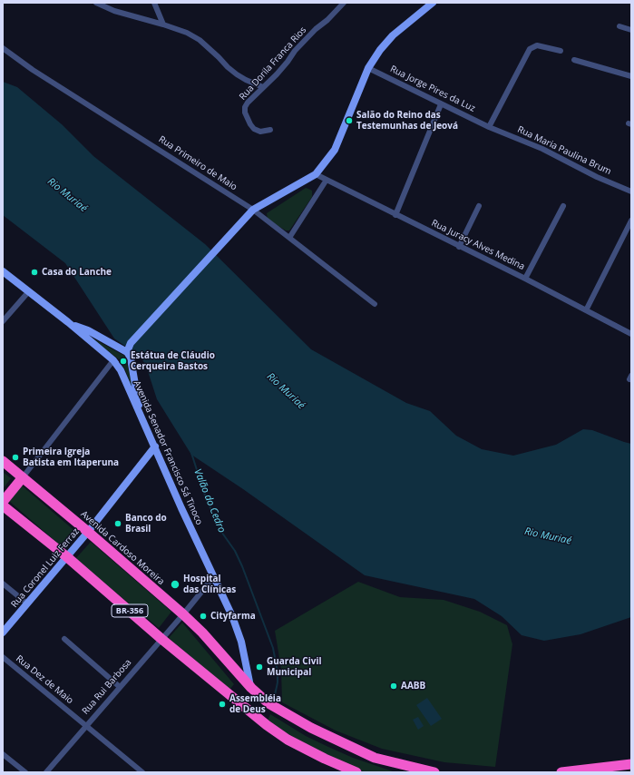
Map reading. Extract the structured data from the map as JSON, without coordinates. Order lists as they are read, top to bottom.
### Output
{
  "streets": {
    "highway": ["Avenida Cardoso Moreira", "BR-356"],
    "street": [
      "Rua Dorila Franca Rios",
      "Rua Jorge Pires da Luz",
      "Rua Maria Paulina Brum",
      "Rua Primeiro de Maio",
      "Rua Juracy Alves Medina",
      "Avenida Senador Francisco Sá Tinoco",
      "Rua Coronel Luiz Ferraz",
      "Rua Dez de Maio",
      "Rua Rui Barbosa"
    ]
  },
  "crossings": [
    ["Rua Jorge Pires da Luz", "Rua Maria Paulina Brum"],
    ["Avenida Senador Francisco Sá Tinoco", "Avenida Cardoso Moreira"],
    ["Avenida Senador Francisco Sá Tinoco", "Rua Coronel Luiz Ferraz"],
    ["Avenida Senador Francisco Sá Tinoco", "Rua Rui Barbosa"],
    ["Avenida Cardoso Moreira", "Rua Coronel Luiz Ferraz"],
    ["Avenida Cardoso Moreira", "Rua Rui Barbosa"],
    ["Rua Coronel Luiz Ferraz", "BR-356"],
    ["BR-356", "Rua Rui Barbosa"],
    ["Rua Dez de Maio", "Rua Rui Barbosa"]
  ],
  "water": ["Rio Muriaé", "Valão do Cedro"],
  "places": [
    "Salão do Reino das Testemunhas de Jeová",
    "Casa do Lanche",
    "Estátua de Cláudio Cerqueira Bastos",
    "Primeira Igreja Batista em Itaperuna",
    "Banco do Brasil",
    "Hospital das Clínicas",
    "Cityfarma",
    "Guarda Civil Municipal",
    "AABB",
    "Assembléia de Deus"
  ]
}
